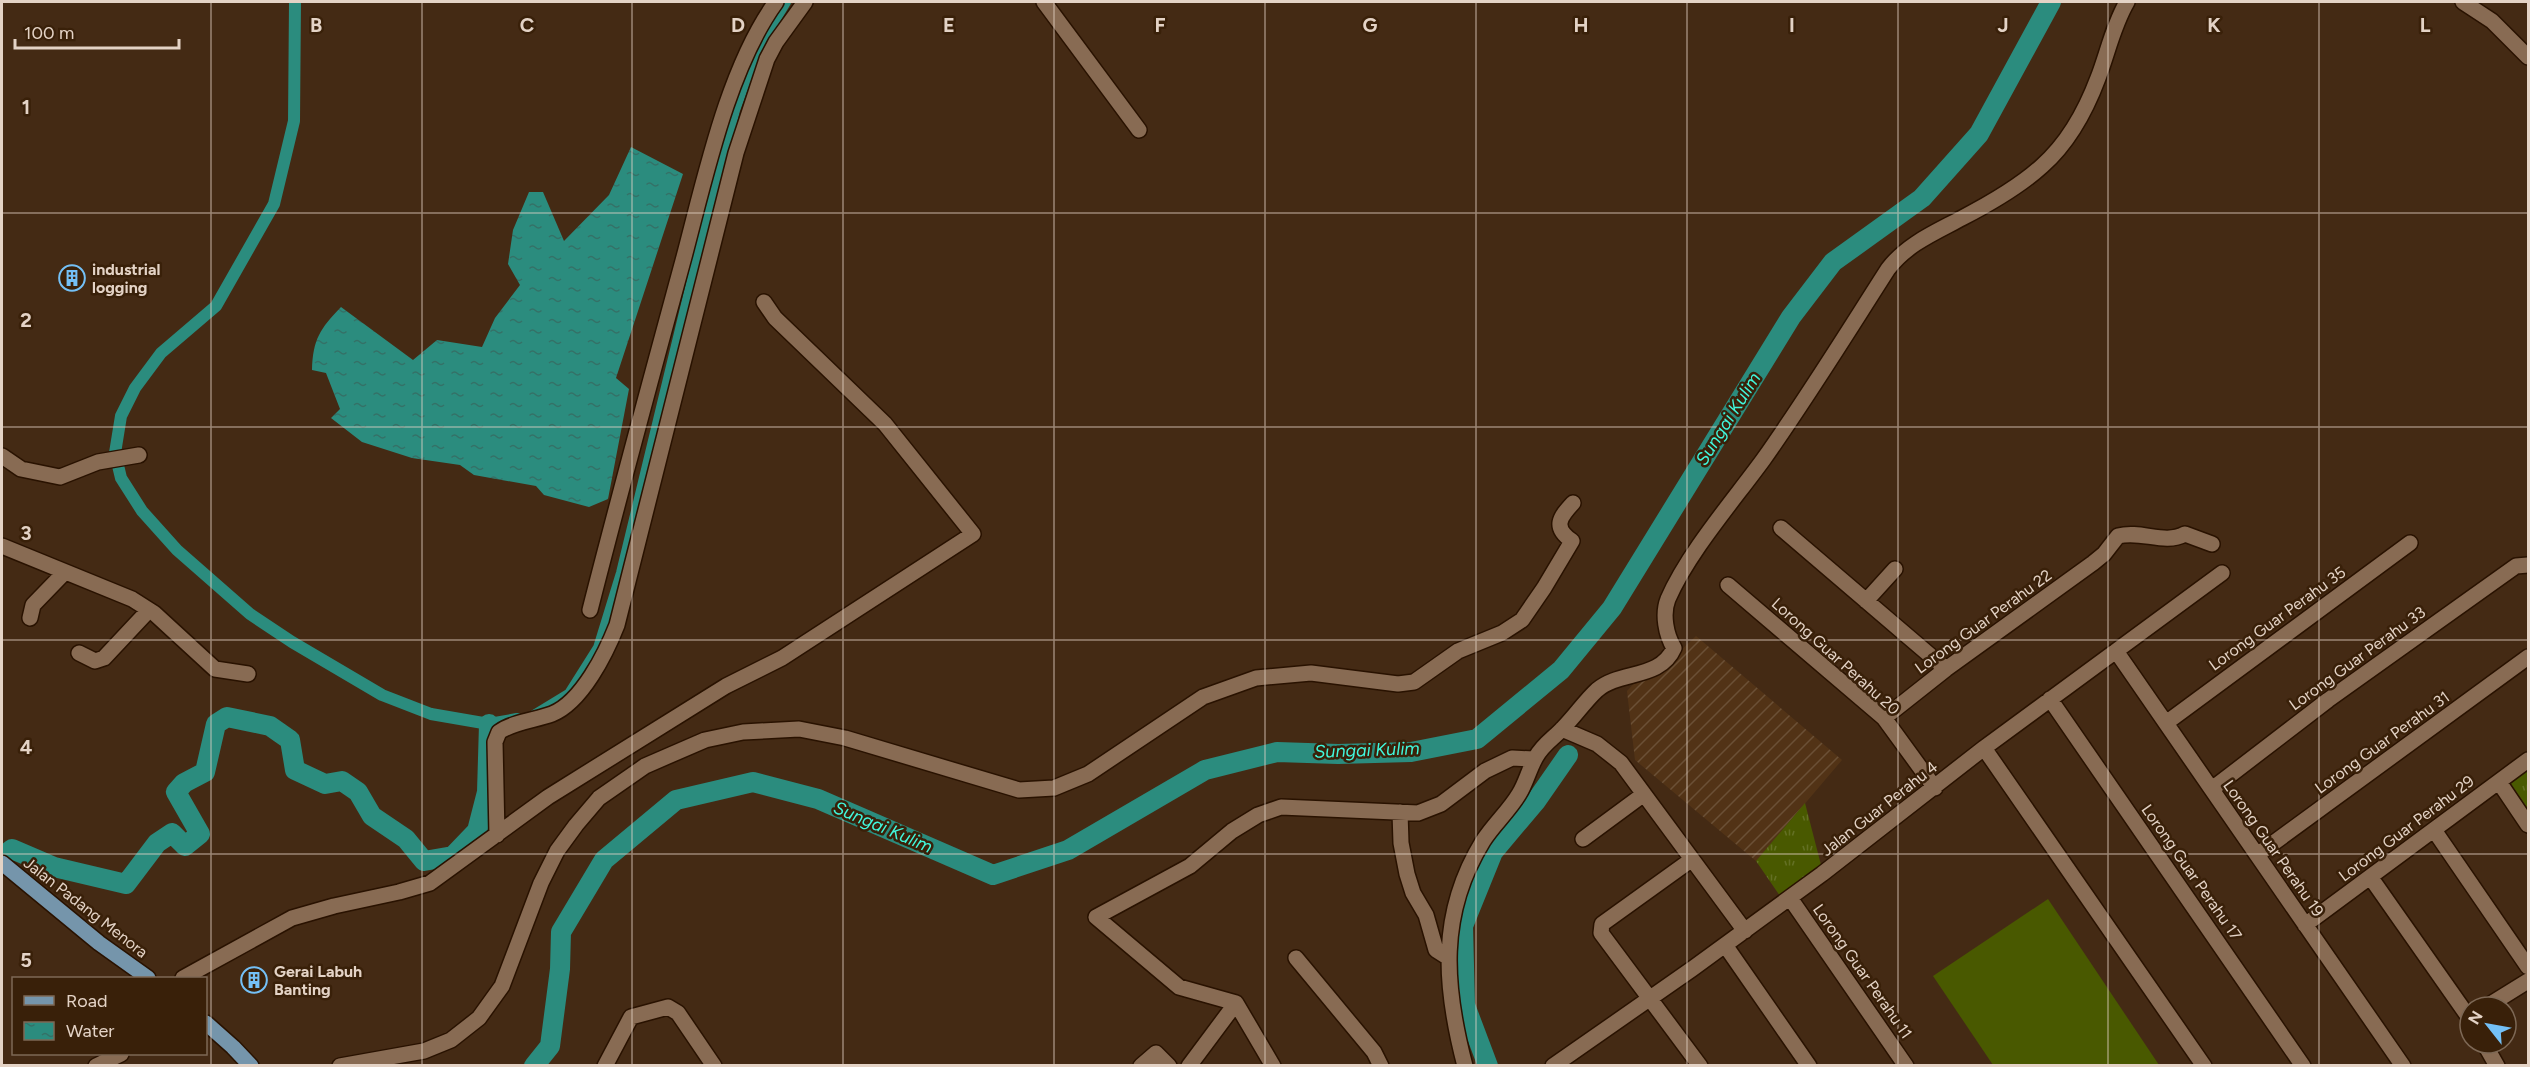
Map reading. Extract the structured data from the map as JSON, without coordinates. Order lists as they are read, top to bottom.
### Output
{
  "streets": {
    "main road": ["Jalan Padang Menora"],
    "street": [
      "Lorong Guar Perahu 35",
      "Lorong Guar Perahu 22",
      "Lorong Guar Perahu 20",
      "Lorong Guar Perahu 33",
      "Lorong Guar Perahu 31",
      "Jalan Guar Perahu 4",
      "Lorong Guar Perahu 29",
      "Lorong Guar Perahu 19",
      "Lorong Guar Perahu 17",
      "Lorong Guar Perahu 11"
    ]
  },
  "crossings": [
    ["Lorong Guar Perahu 35", "Lorong Guar Perahu 19"],
    ["Lorong Guar Perahu 22", "Lorong Guar Perahu 20"],
    ["Lorong Guar Perahu 20", "Jalan Guar Perahu 4"],
    ["Lorong Guar Perahu 33", "Lorong Guar Perahu 19"],
    ["Lorong Guar Perahu 31", "Lorong Guar Perahu 19"],
    ["Jalan Guar Perahu 4", "Lorong Guar Perahu 19"],
    ["Jalan Guar Perahu 4", "Lorong Guar Perahu 17"],
    ["Jalan Guar Perahu 4", "Lorong Guar Perahu 11"],
    ["Lorong Guar Perahu 29", "Lorong Guar Perahu 19"]
  ],
  "water": ["Sungai Kulim"],
  "places": {
    "building": ["industrial logging", "Gerai Labuh Banting"]
  },
  "legend": ["Road", "Water"],
  "scale_bar": "100 m",
  "north": "top left",
  "grid": {
    "columns": [
      "B",
      "C",
      "D",
      "E",
      "F",
      "G",
      "H",
      "I",
      "J",
      "K",
      "L"
    ],
    "rows": [
      "1",
      "2",
      "3",
      "4",
      "5"
    ]
  }
}
